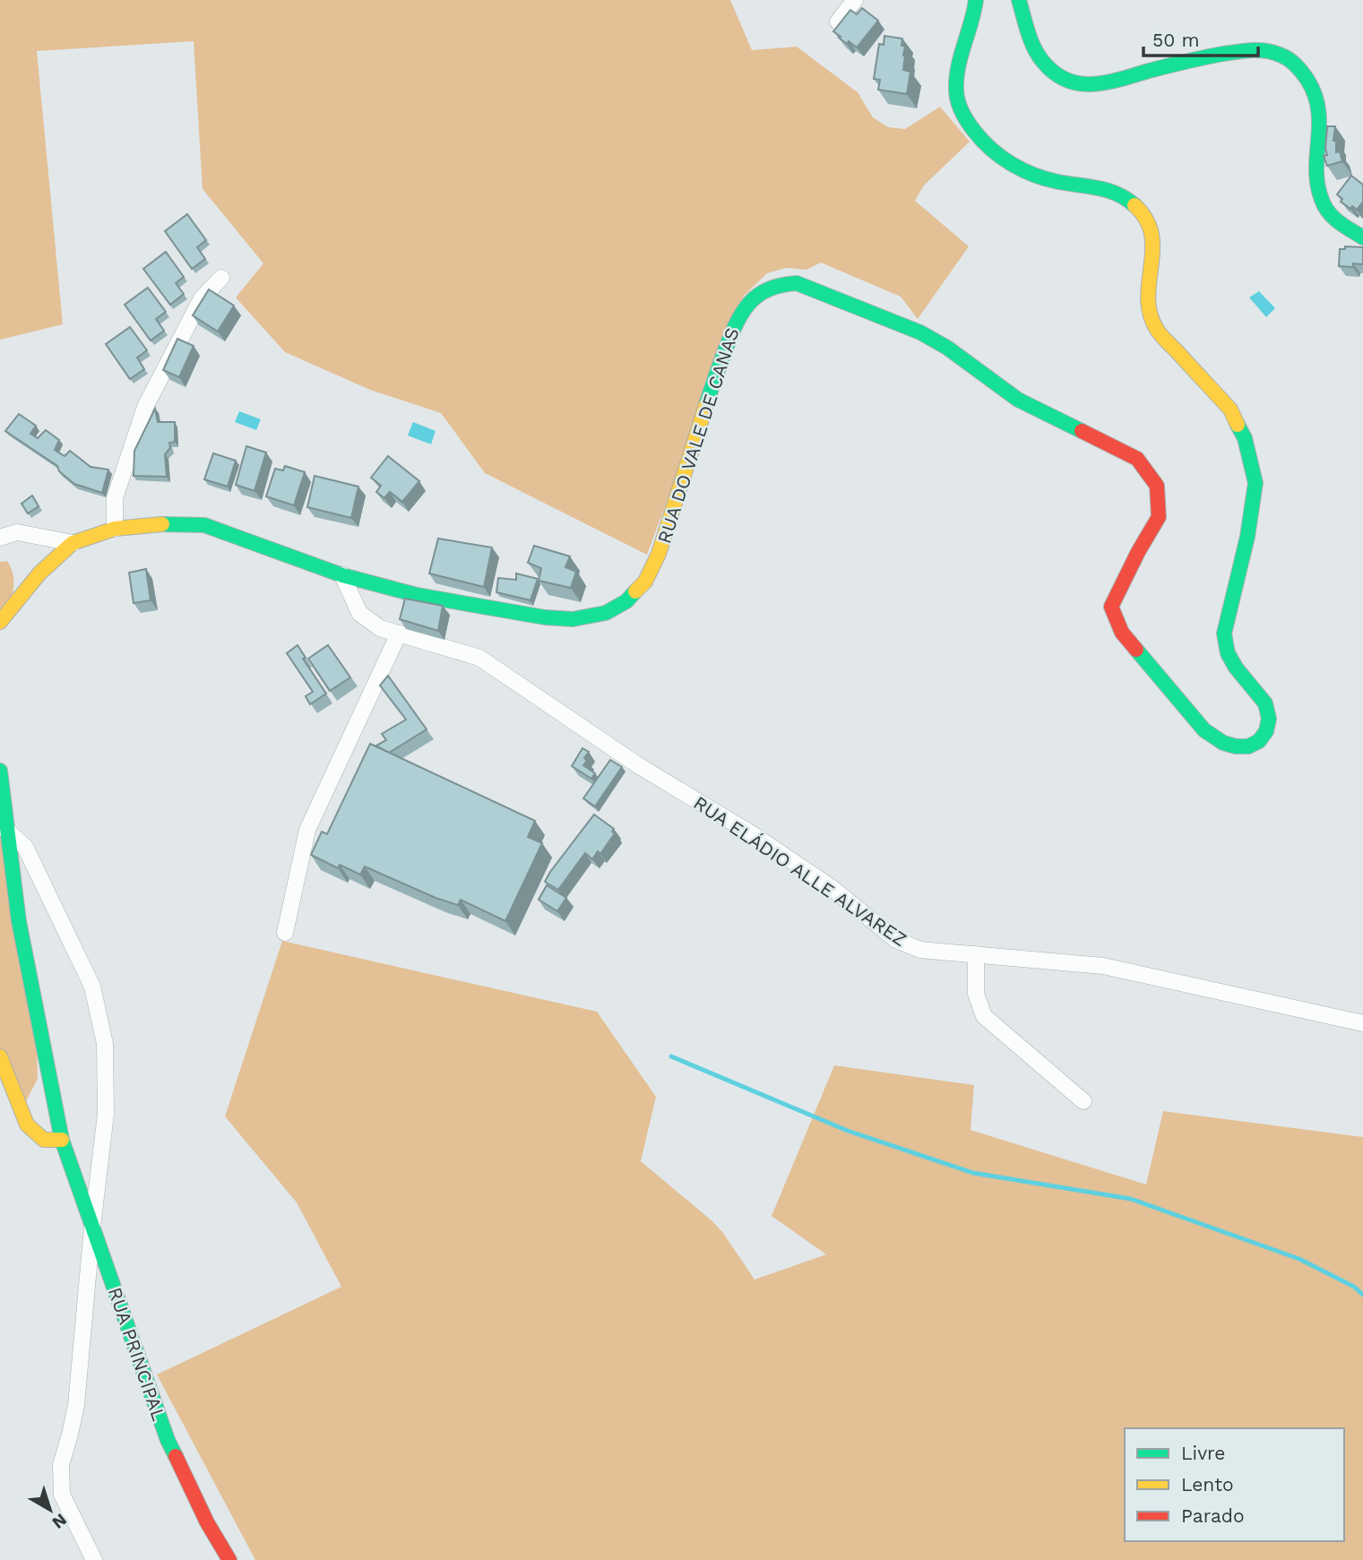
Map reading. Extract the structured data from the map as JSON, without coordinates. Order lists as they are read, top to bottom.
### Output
{
  "streets": {
    "street": ["RUA DO VALE DE CANAS", "RUA ELÁDIO ALLE ALVAREZ", "RUA PRINCIPAL"]
  },
  "crossings": [
    ["RUA DO VALE DE CANAS", "RUA ELÁDIO ALLE ALVAREZ"]
  ],
  "legend": ["Livre", "Lento", "Parado"],
  "scale_bar": "50 m",
  "north": "bottom right"
}
